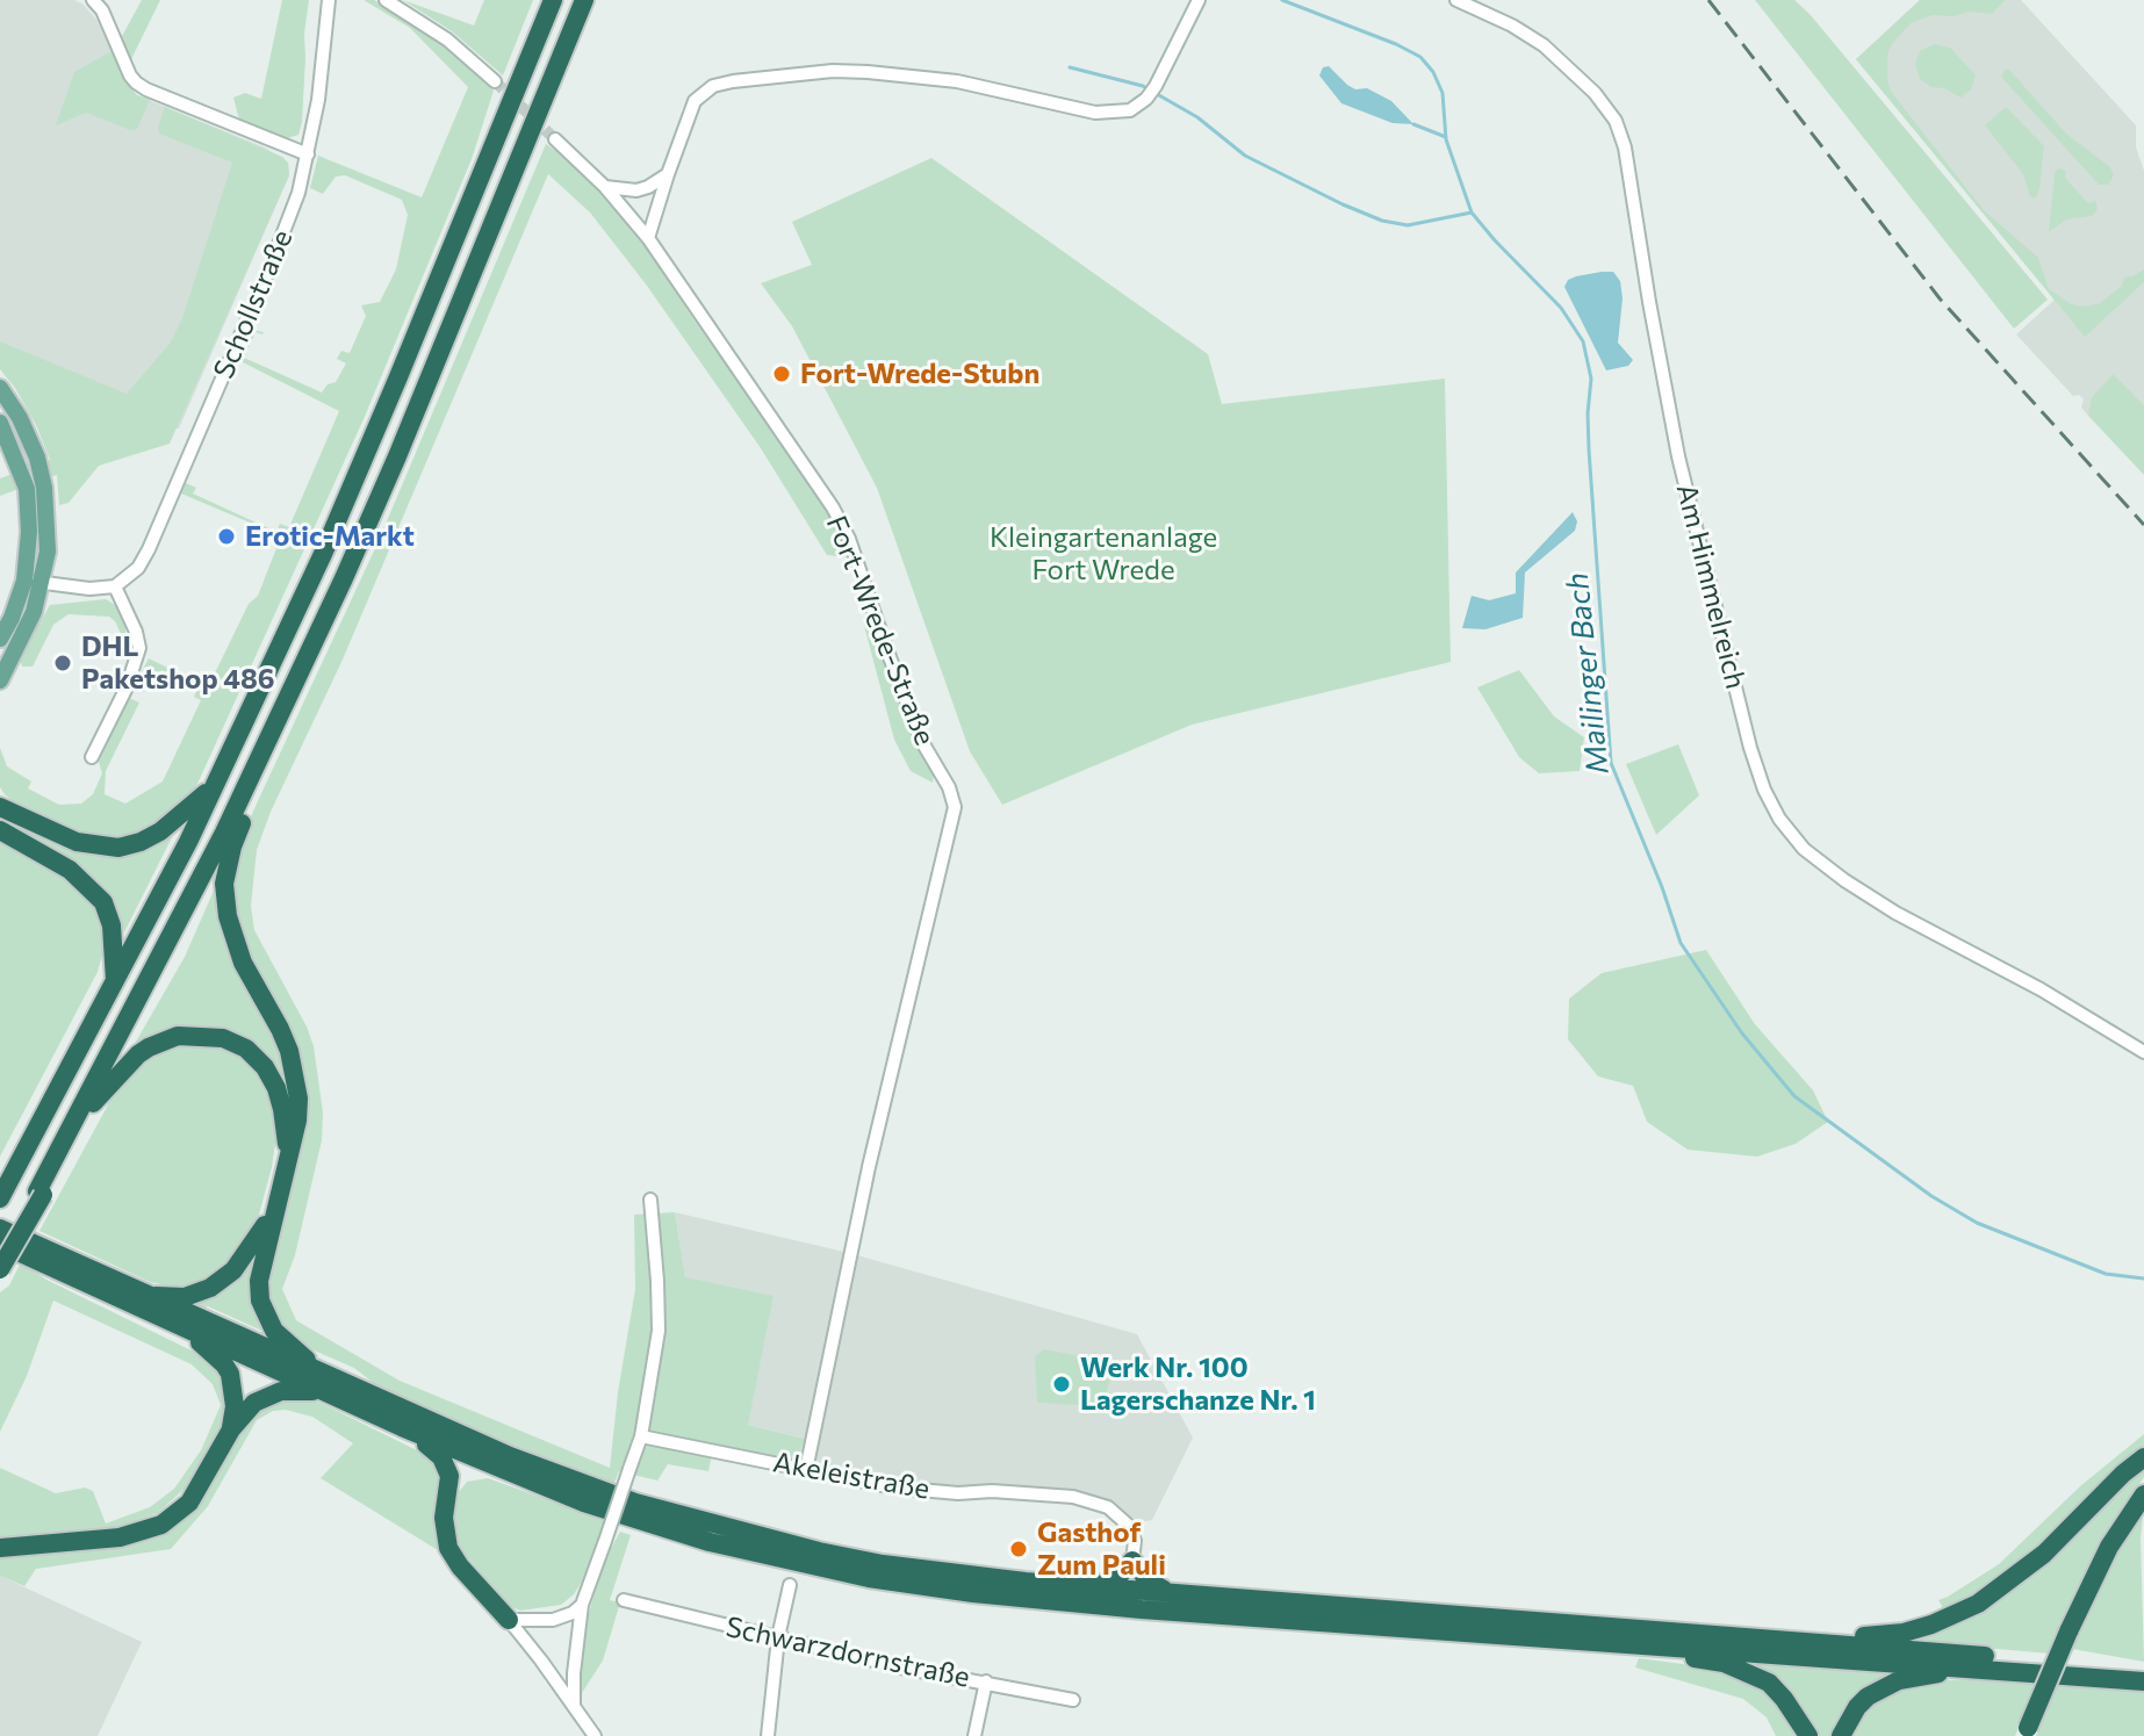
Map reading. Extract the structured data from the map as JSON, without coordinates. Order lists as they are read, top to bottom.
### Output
{
  "streets": {
    "street": [
      "Schollstraße",
      "Am Himmelreich",
      "Fort-Wrede-Straße",
      "Akeleistraße",
      "Schwarzdornstraße"
    ]
  },
  "crossings": [
    ["Fort-Wrede-Straße", "Akeleistraße"]
  ],
  "water": ["Mailinger Bach"],
  "parks": ["Kleingartenanlage Fort Wrede"],
  "places": [
    "Fort-Wrede-Stubn",
    "Erotic-Markt",
    "DHL Paketshop 486",
    "Werk Nr. 100 Lagerschanze Nr. 1",
    "Gasthof Zum Pauli"
  ]
}
